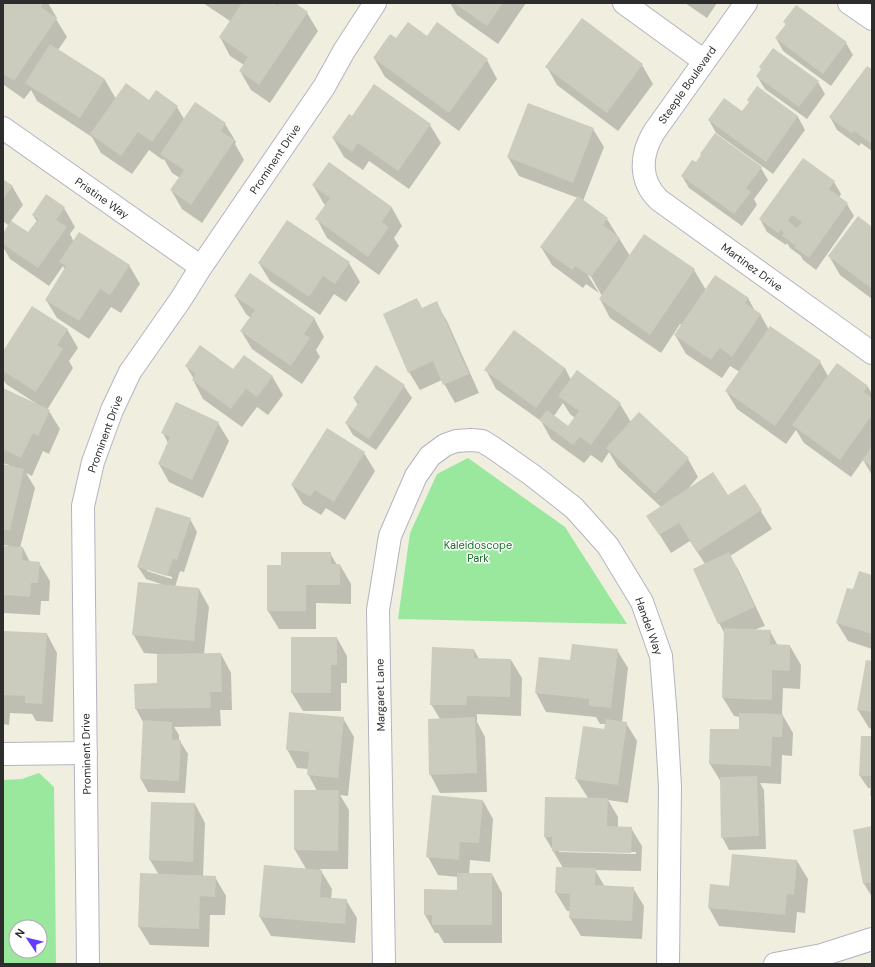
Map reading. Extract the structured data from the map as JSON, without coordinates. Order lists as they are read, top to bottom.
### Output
{
  "streets": {
    "street": [
      "Steeple Boulevard",
      "Prominent Drive",
      "Pristine Way",
      "Martinez Drive",
      "Handel Way",
      "Margaret Lane"
    ]
  },
  "crossings": [
    ["Steeple Boulevard", "Martinez Drive"],
    ["Prominent Drive", "Pristine Way"],
    ["Handel Way", "Margaret Lane"]
  ],
  "parks": ["Kaleidoscope Park"],
  "north": "top left"
}
